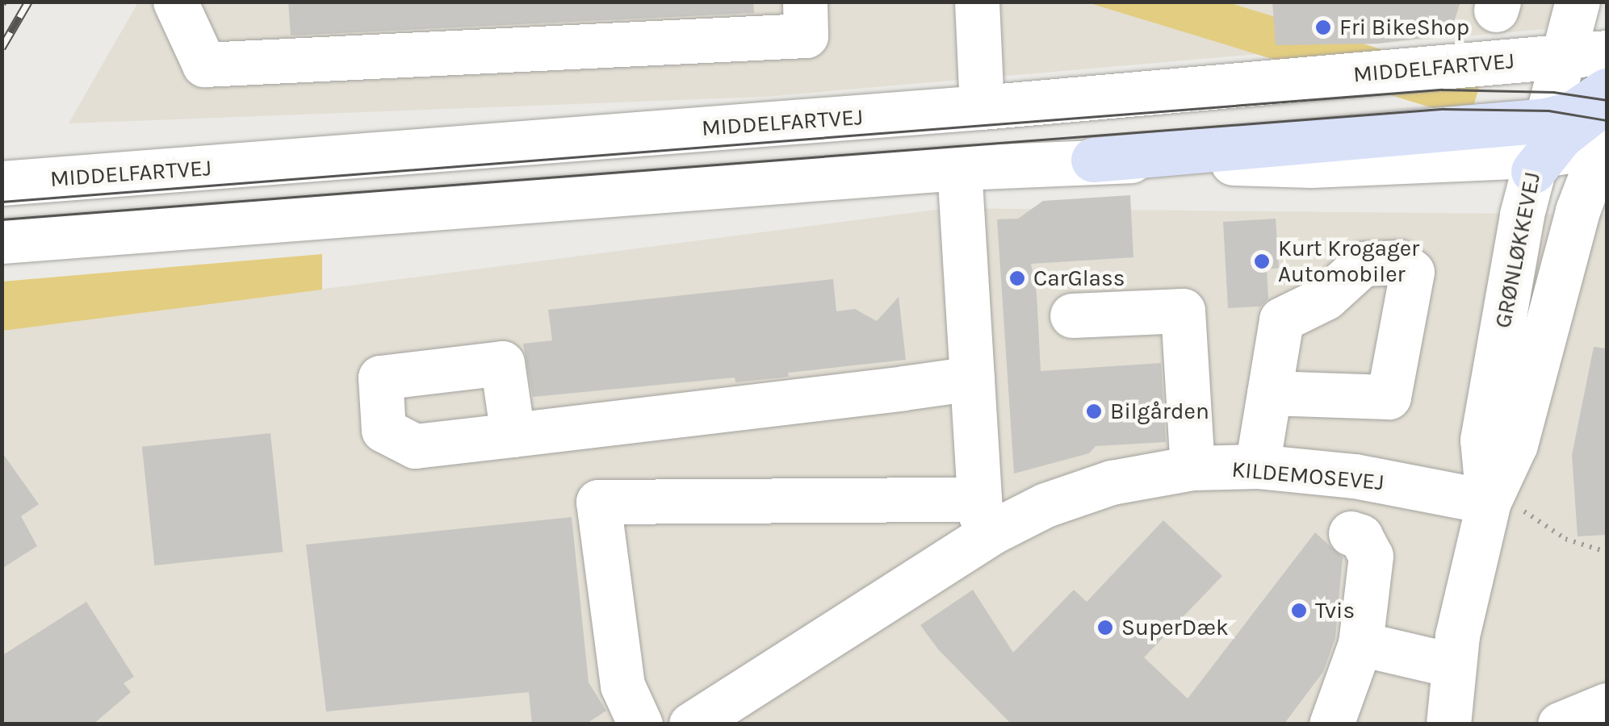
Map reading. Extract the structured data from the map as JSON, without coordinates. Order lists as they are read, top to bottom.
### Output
{
  "streets": {
    "street": ["MIDDELFARTVEJ", "GRØNLØKKEVEJ", "KILDEMOSEVEJ"]
  },
  "crossings": [
    ["MIDDELFARTVEJ", "GRØNLØKKEVEJ"],
    ["GRØNLØKKEVEJ", "KILDEMOSEVEJ"]
  ],
  "places": [
    "Fri BikeShop",
    "Kurt Krogager Automobiler",
    "CarGlass",
    "Bilgården",
    "Tvis",
    "SuperDæk"
  ]
}
